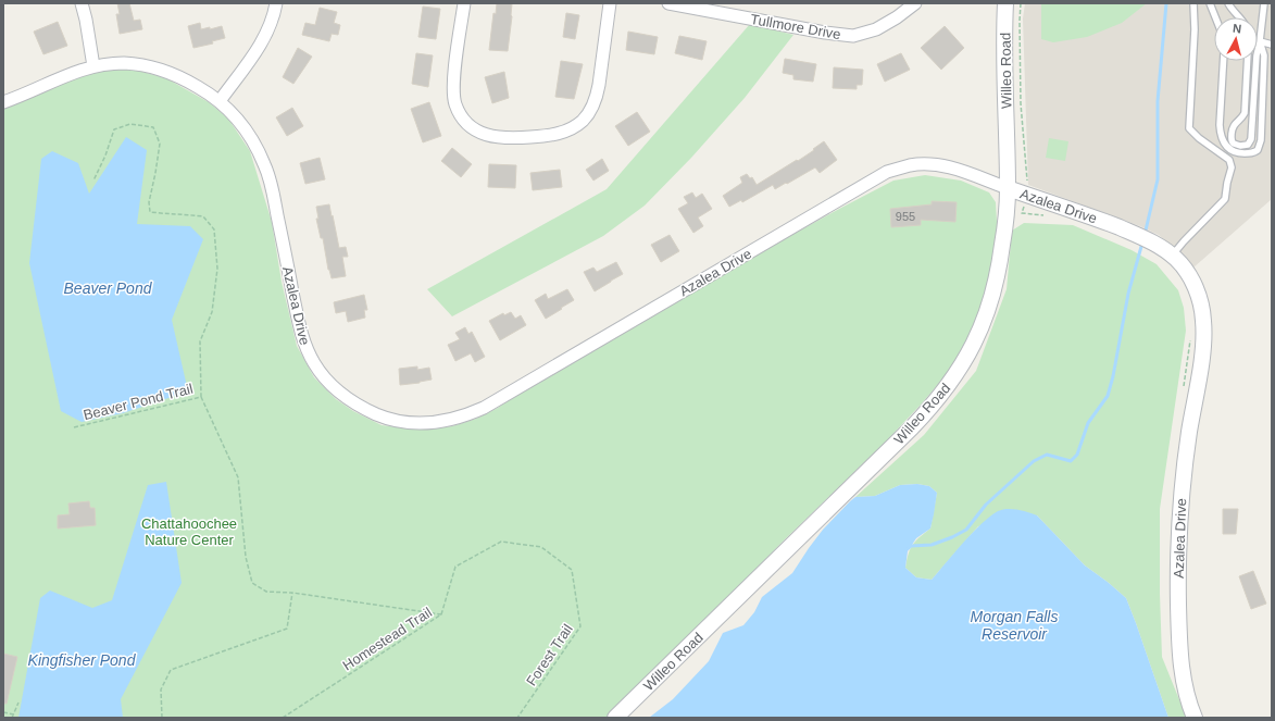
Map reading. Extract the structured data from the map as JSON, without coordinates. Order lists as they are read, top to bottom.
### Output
{
  "streets": {
    "street": ["Tullmore Drive", "Willeo Road", "Azalea Drive"],
    "path": ["Beaver Pond Trail", "Homestead Trail", "Forest Trail"]
  },
  "crossings": [
    ["Willeo Road", "Azalea Drive"],
    ["Beaver Pond Trail", "Homestead Trail"],
    ["Homestead Trail", "Forest Trail"]
  ],
  "water": ["Beaver Pond", "Morgan Falls Reservoir", "Kingfisher Pond"],
  "parks": ["Chattahoochee Nature Center"],
  "house_numbers": ["955"],
  "north": "top"
}
